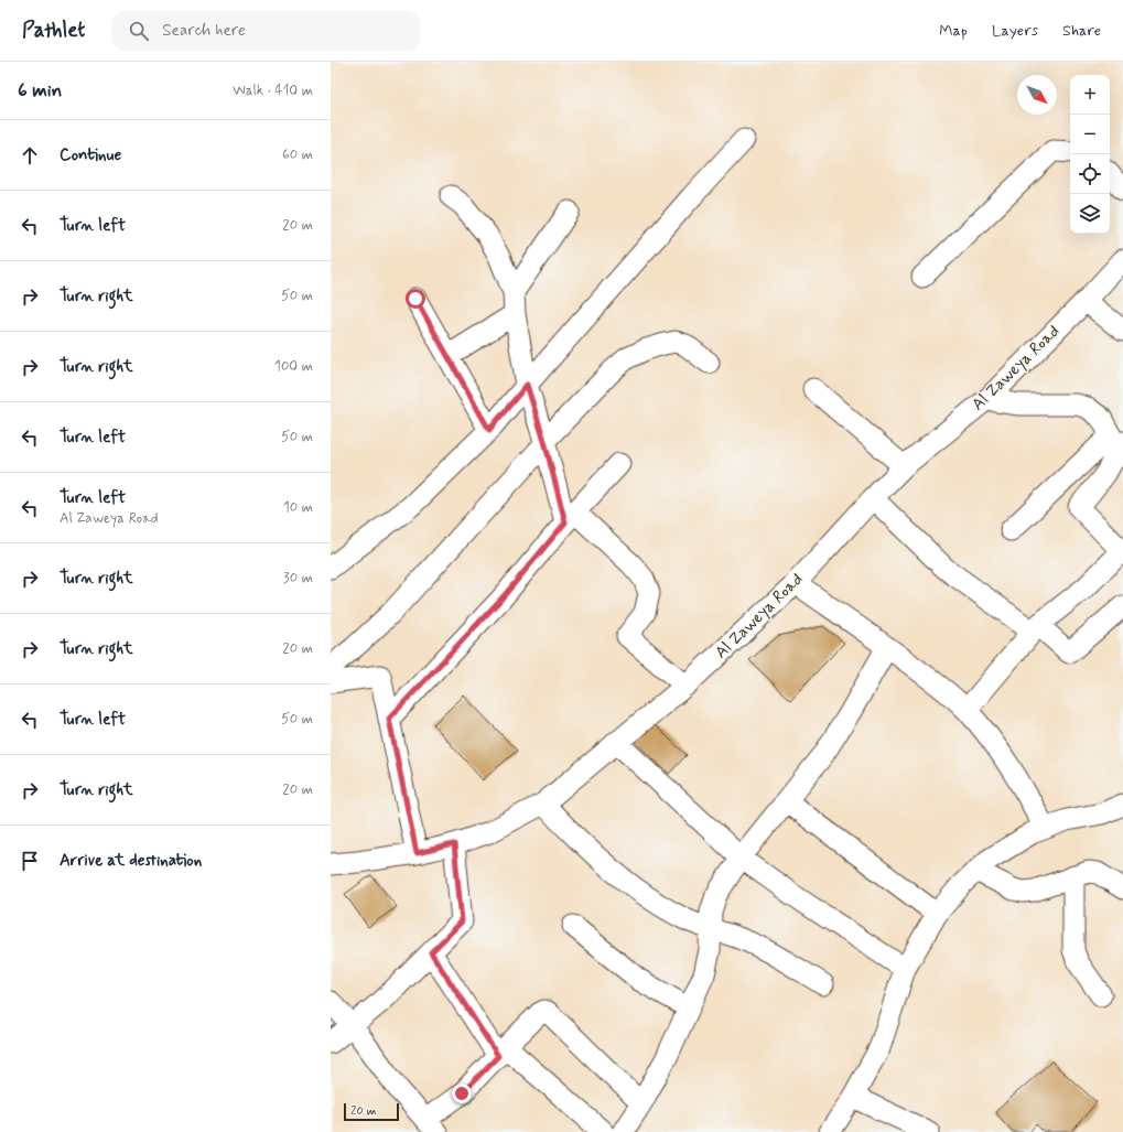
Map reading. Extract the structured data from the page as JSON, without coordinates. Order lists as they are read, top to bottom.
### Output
{
  "streets": {
    "street": ["Al Zaweya Road"]
  },
  "scale_bar": "20 m",
  "north": "bottom right",
  "page": {
    "header": "Pathlet",
    "search": "Search here",
    "nav": ["Map", "Layers", "Share"],
    "heading": ["6 min", "Walk · 410 m"],
    "map_buttons": ["+", "−"],
    "list": [
      ["Continue", "60 m"],
      ["Turn left", "20 m"],
      ["Turn right", "50 m"],
      ["Turn right", "100 m"],
      ["Turn left", "50 m"],
      ["Turn left", "Al Zaweya Road", "10 m"],
      ["Turn right", "30 m"],
      ["Turn right", "20 m"],
      ["Turn left", "50 m"],
      ["Turn right", "20 m"],
      "Arrive at destination"
    ],
    "scale": "20 m"
  }
}
